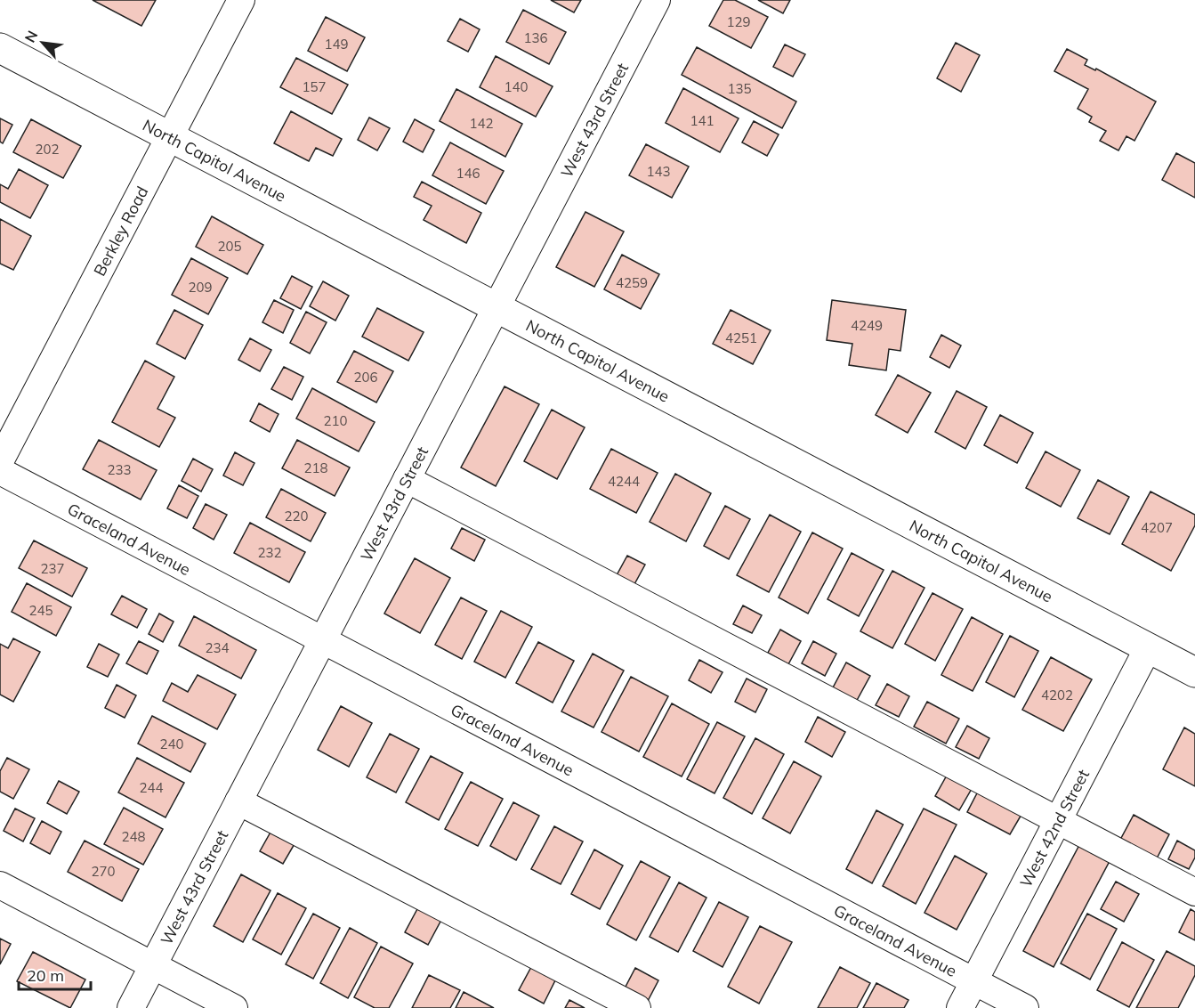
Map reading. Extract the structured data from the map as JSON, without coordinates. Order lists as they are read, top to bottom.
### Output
{
  "streets": {
    "main road": ["North Capitol Avenue"],
    "street": [
      "West 43rd Street",
      "Berkley Road",
      "Graceland Avenue",
      "West 42nd Street"
    ]
  },
  "crossings": [
    ["West 43rd Street", "North Capitol Avenue"],
    ["West 43rd Street", "Graceland Avenue"],
    ["North Capitol Avenue", "Berkley Road"],
    ["North Capitol Avenue", "West 42nd Street"],
    ["Graceland Avenue", "West 42nd Street"]
  ],
  "house_numbers": [
    "129",
    "136",
    "149",
    "157",
    "140",
    "135",
    "141",
    "142",
    "202",
    "143",
    "146",
    "205",
    "4259",
    "209",
    "4249",
    "4251",
    "206",
    "210",
    "218",
    "233",
    "4244",
    "220",
    "4207",
    "232",
    "237",
    "245",
    "234",
    "4202",
    "240",
    "244",
    "248",
    "270"
  ],
  "scale_bar": "20 m",
  "north": "top left"
}
